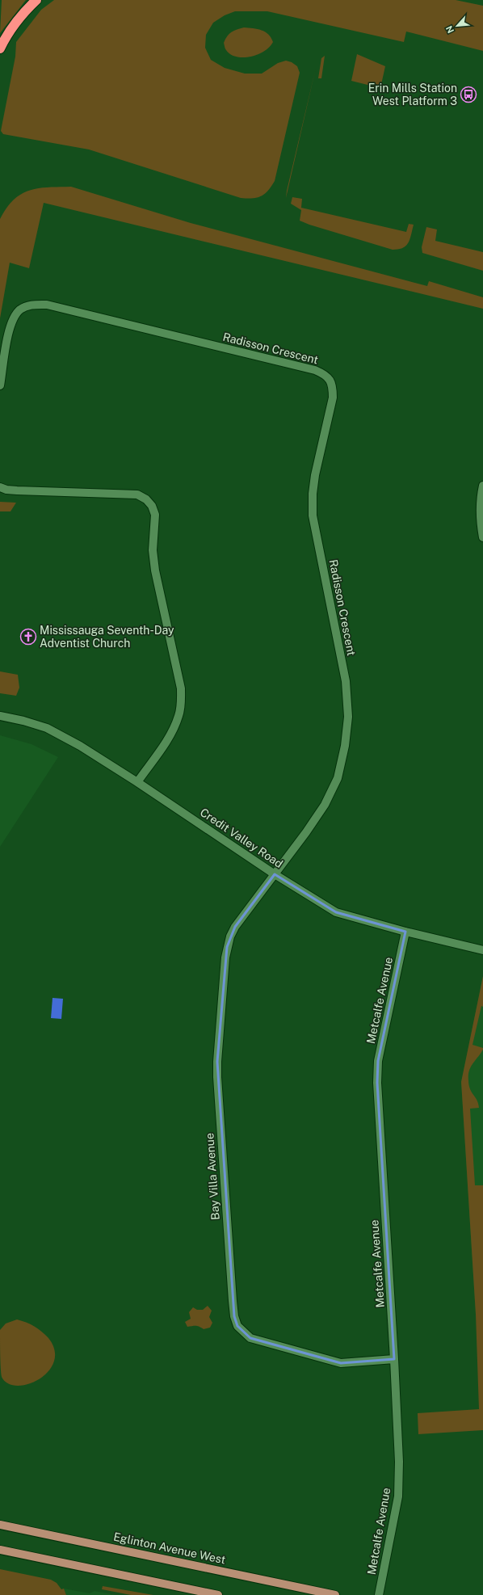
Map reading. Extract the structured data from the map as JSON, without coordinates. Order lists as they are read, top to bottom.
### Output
{
  "streets": {
    "main road": ["Eglinton Avenue West"],
    "street": [
      "Radisson Crescent",
      "Credit Valley Road",
      "Metcalfe Avenue",
      "Bay Villa Avenue"
    ]
  },
  "crossings": [
    ["Radisson Crescent", "Credit Valley Road"],
    ["Radisson Crescent", "Bay Villa Avenue"],
    ["Credit Valley Road", "Metcalfe Avenue"],
    ["Credit Valley Road", "Bay Villa Avenue"],
    ["Metcalfe Avenue", "Bay Villa Avenue"]
  ],
  "places": {
    "bus stop": ["Erin Mills Station West Platform 3"],
    "church": ["Mississauga Seventh-Day Adventist Church"]
  },
  "north": "bottom left"
}
